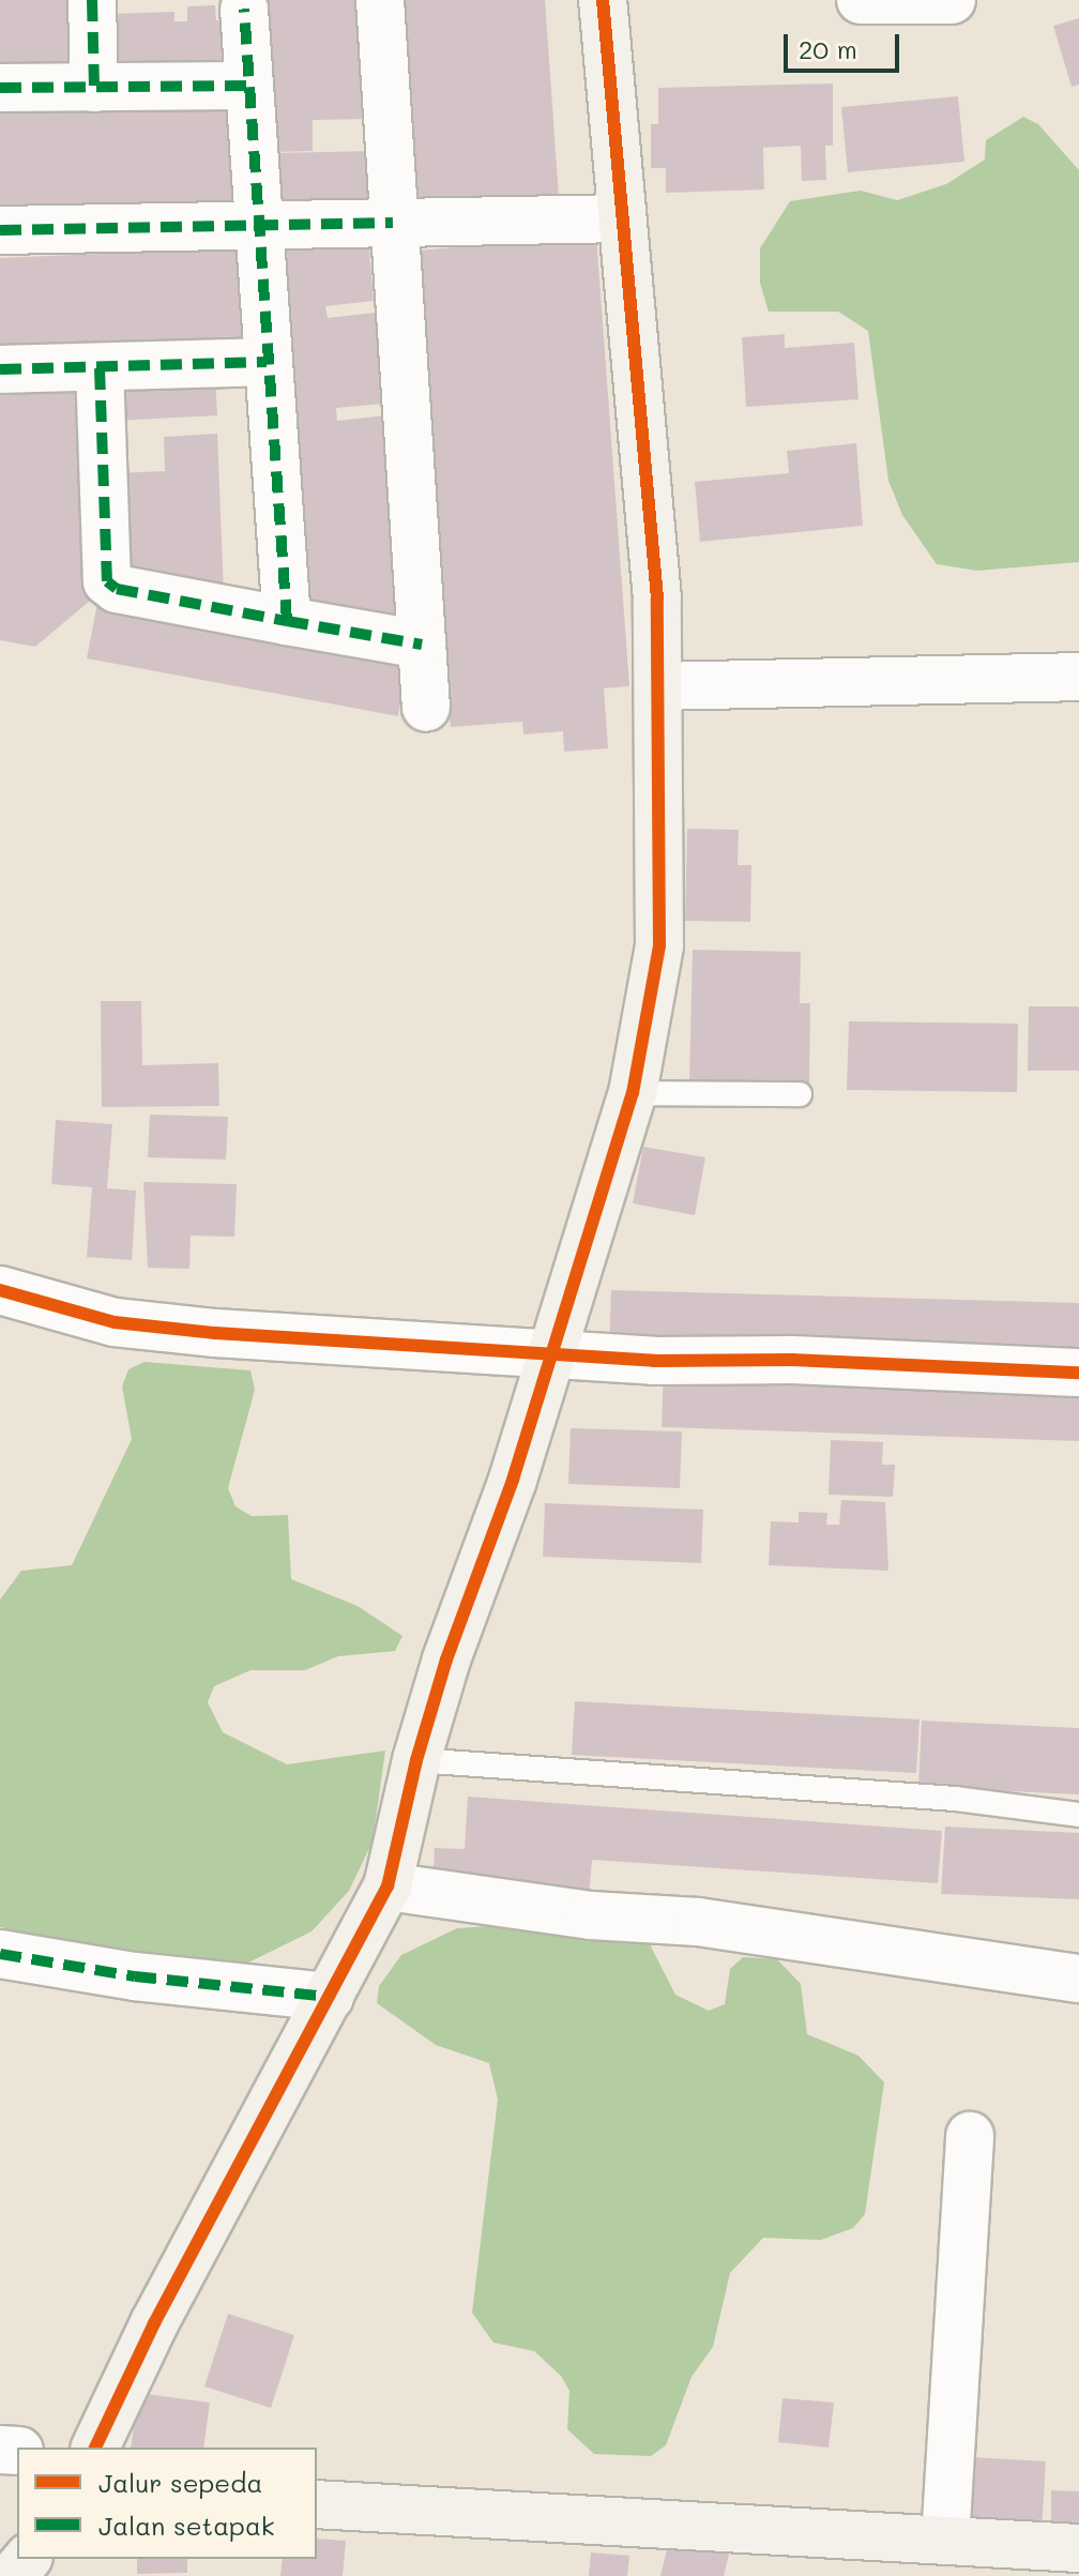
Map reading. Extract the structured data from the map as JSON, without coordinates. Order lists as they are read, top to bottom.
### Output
{
  "legend": ["Jalur sepeda", "Jalan setapak"],
  "scale_bar": "20 m"
}
